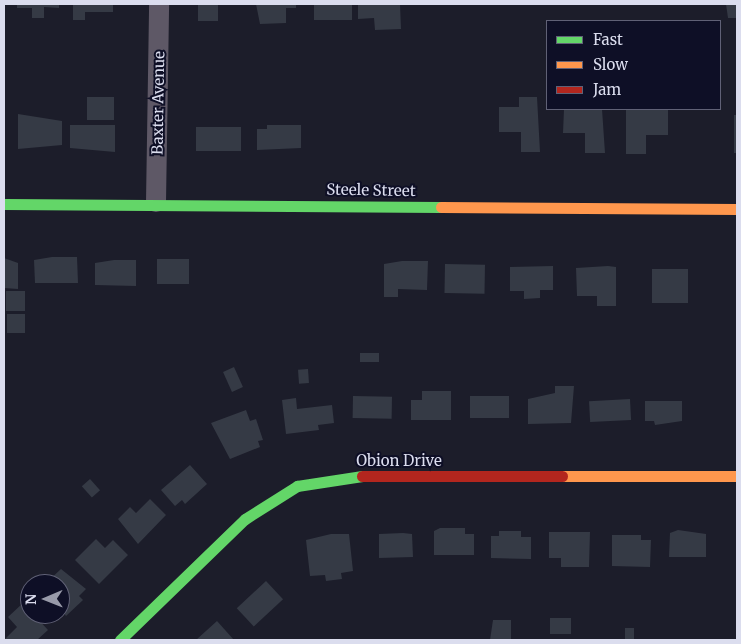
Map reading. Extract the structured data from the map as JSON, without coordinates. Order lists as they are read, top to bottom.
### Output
{
  "streets": {
    "street": ["Baxter Avenue", "Steele Street", "Obion Drive"]
  },
  "crossings": [
    ["Baxter Avenue", "Steele Street"]
  ],
  "legend": ["Fast", "Slow", "Jam"],
  "north": "left"
}
